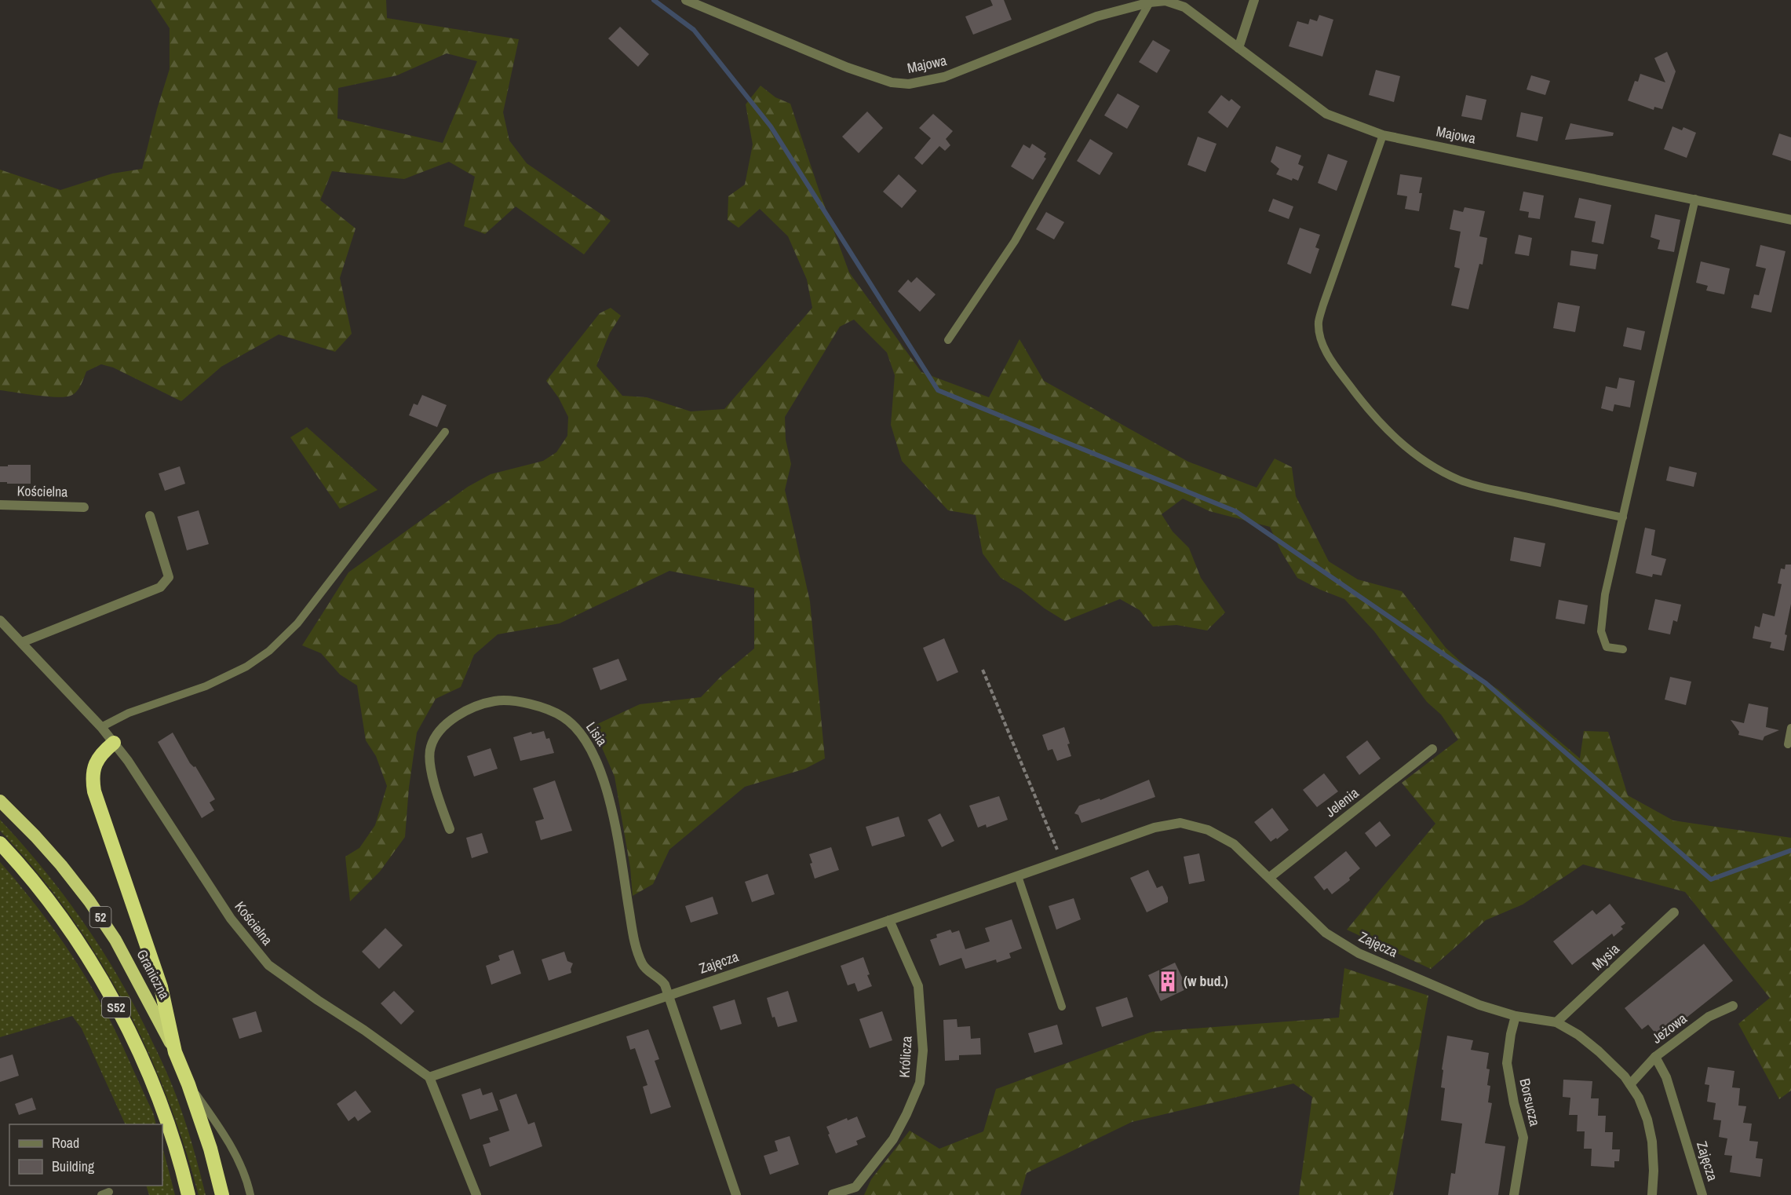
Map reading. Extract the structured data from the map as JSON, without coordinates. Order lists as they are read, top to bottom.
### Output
{
  "streets": {
    "highway": ["52", "Graniczna", "S52"],
    "street": [
      "Majowa",
      "Kościelna",
      "Lisia",
      "Jelenia",
      "Zajęcza",
      "Mysia",
      "Jeżowa",
      "Królicza",
      "Borsucza"
    ]
  },
  "crossings": [
    ["Kościelna", "Zajęcza"],
    ["Lisia", "Zajęcza"],
    ["Jelenia", "Zajęcza"],
    ["Zajęcza", "Mysia"],
    ["Zajęcza", "Jeżowa"],
    ["Zajęcza", "Królicza"],
    ["Zajęcza", "Borsucza"]
  ],
  "places": {
    "building": ["(w bud.)"]
  },
  "legend": ["Road", "Building"]
}
